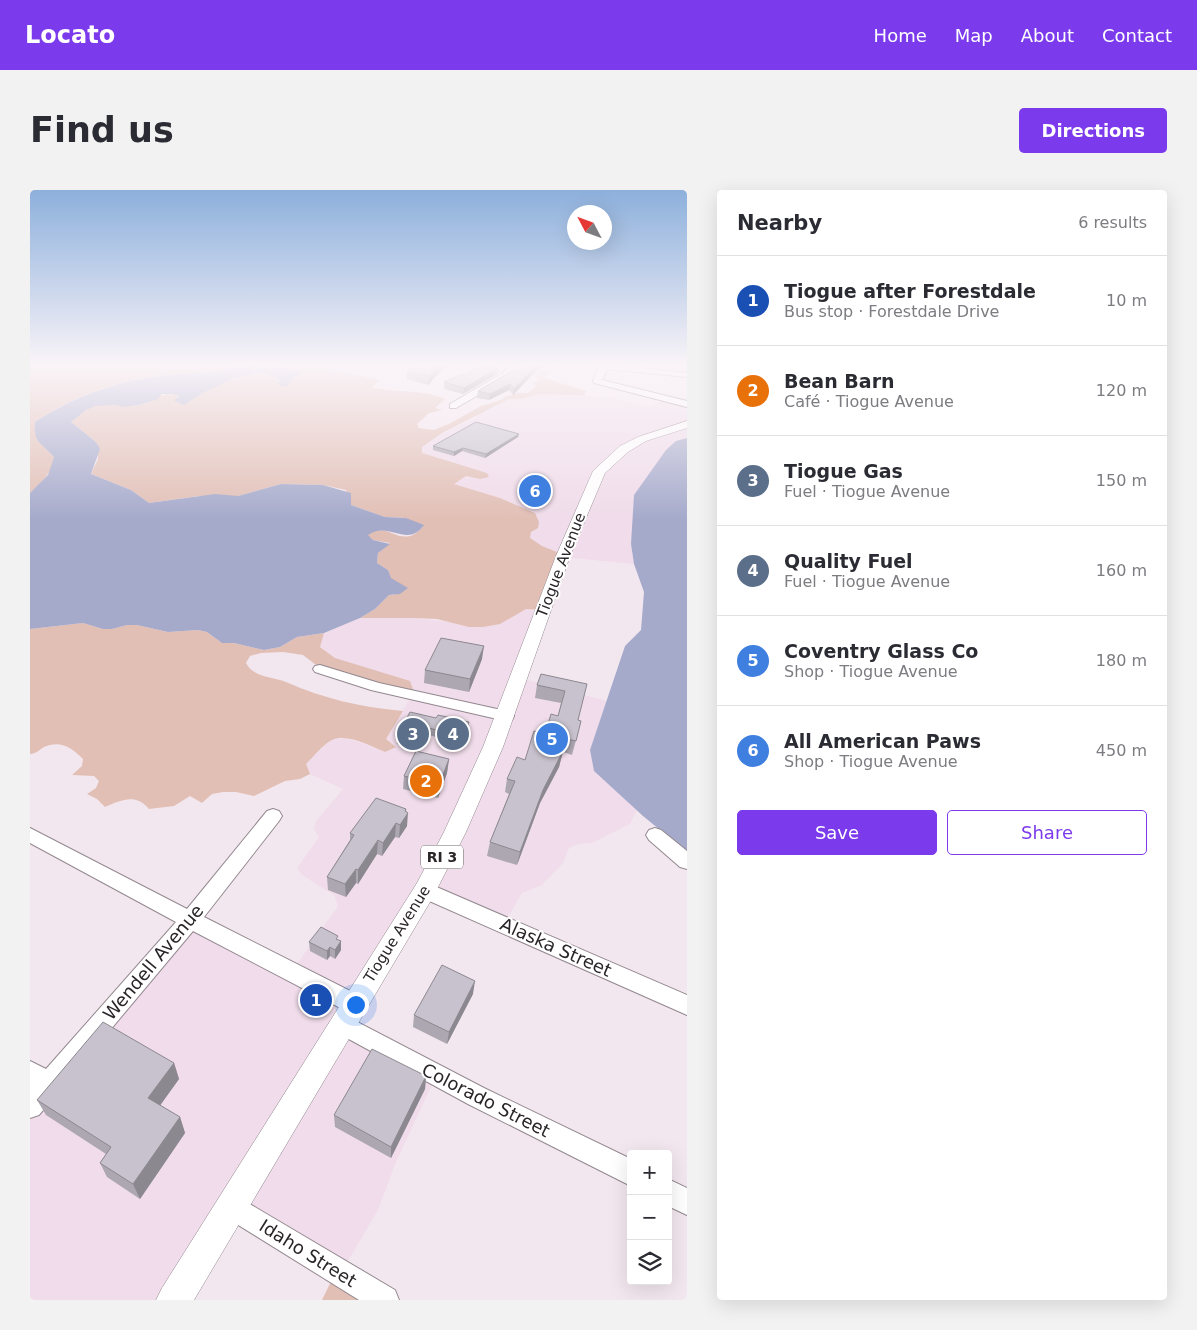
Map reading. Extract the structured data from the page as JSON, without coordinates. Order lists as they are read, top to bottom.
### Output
{
  "streets": {
    "main road": ["Tiogue Avenue", "RI 3"],
    "street": [
      "Alaska Street",
      "Wendell Avenue",
      "Colorado Street",
      "Idaho Street"
    ]
  },
  "crossings": [
    ["Tiogue Avenue", "Alaska Street"],
    ["Tiogue Avenue", "Colorado Street"],
    ["Tiogue Avenue", "Idaho Street"]
  ],
  "north": "top left",
  "page": {
    "header": "Locato",
    "nav": [
      "Home",
      "Map",
      "About",
      "Contact"
    ],
    "buttons": [
      "Directions",
      ["Save", "Share"]
    ],
    "title": "Find us",
    "heading": ["Nearby", "6 results"],
    "list": [
      {
        "mark": "1",
        "name": "Tiogue after Forestdale",
        "note": "Bus stop · Forestdale Drive",
        "value": "10 m"
      },
      {
        "mark": "2",
        "name": "Bean Barn",
        "note": "Café · Tiogue Avenue",
        "value": "120 m"
      },
      {
        "mark": "3",
        "name": "Tiogue Gas",
        "note": "Fuel · Tiogue Avenue",
        "value": "150 m"
      },
      {
        "mark": "4",
        "name": "Quality Fuel",
        "note": "Fuel · Tiogue Avenue",
        "value": "160 m"
      },
      {
        "mark": "5",
        "name": "Coventry Glass Co",
        "note": "Shop · Tiogue Avenue",
        "value": "180 m"
      },
      {
        "mark": "6",
        "name": "All American Paws",
        "note": "Shop · Tiogue Avenue",
        "value": "450 m"
      }
    ],
    "pins": [
      "6",
      "3",
      "4",
      "5",
      "2",
      "1"
    ],
    "map_buttons": ["+", "−"]
  }
}
